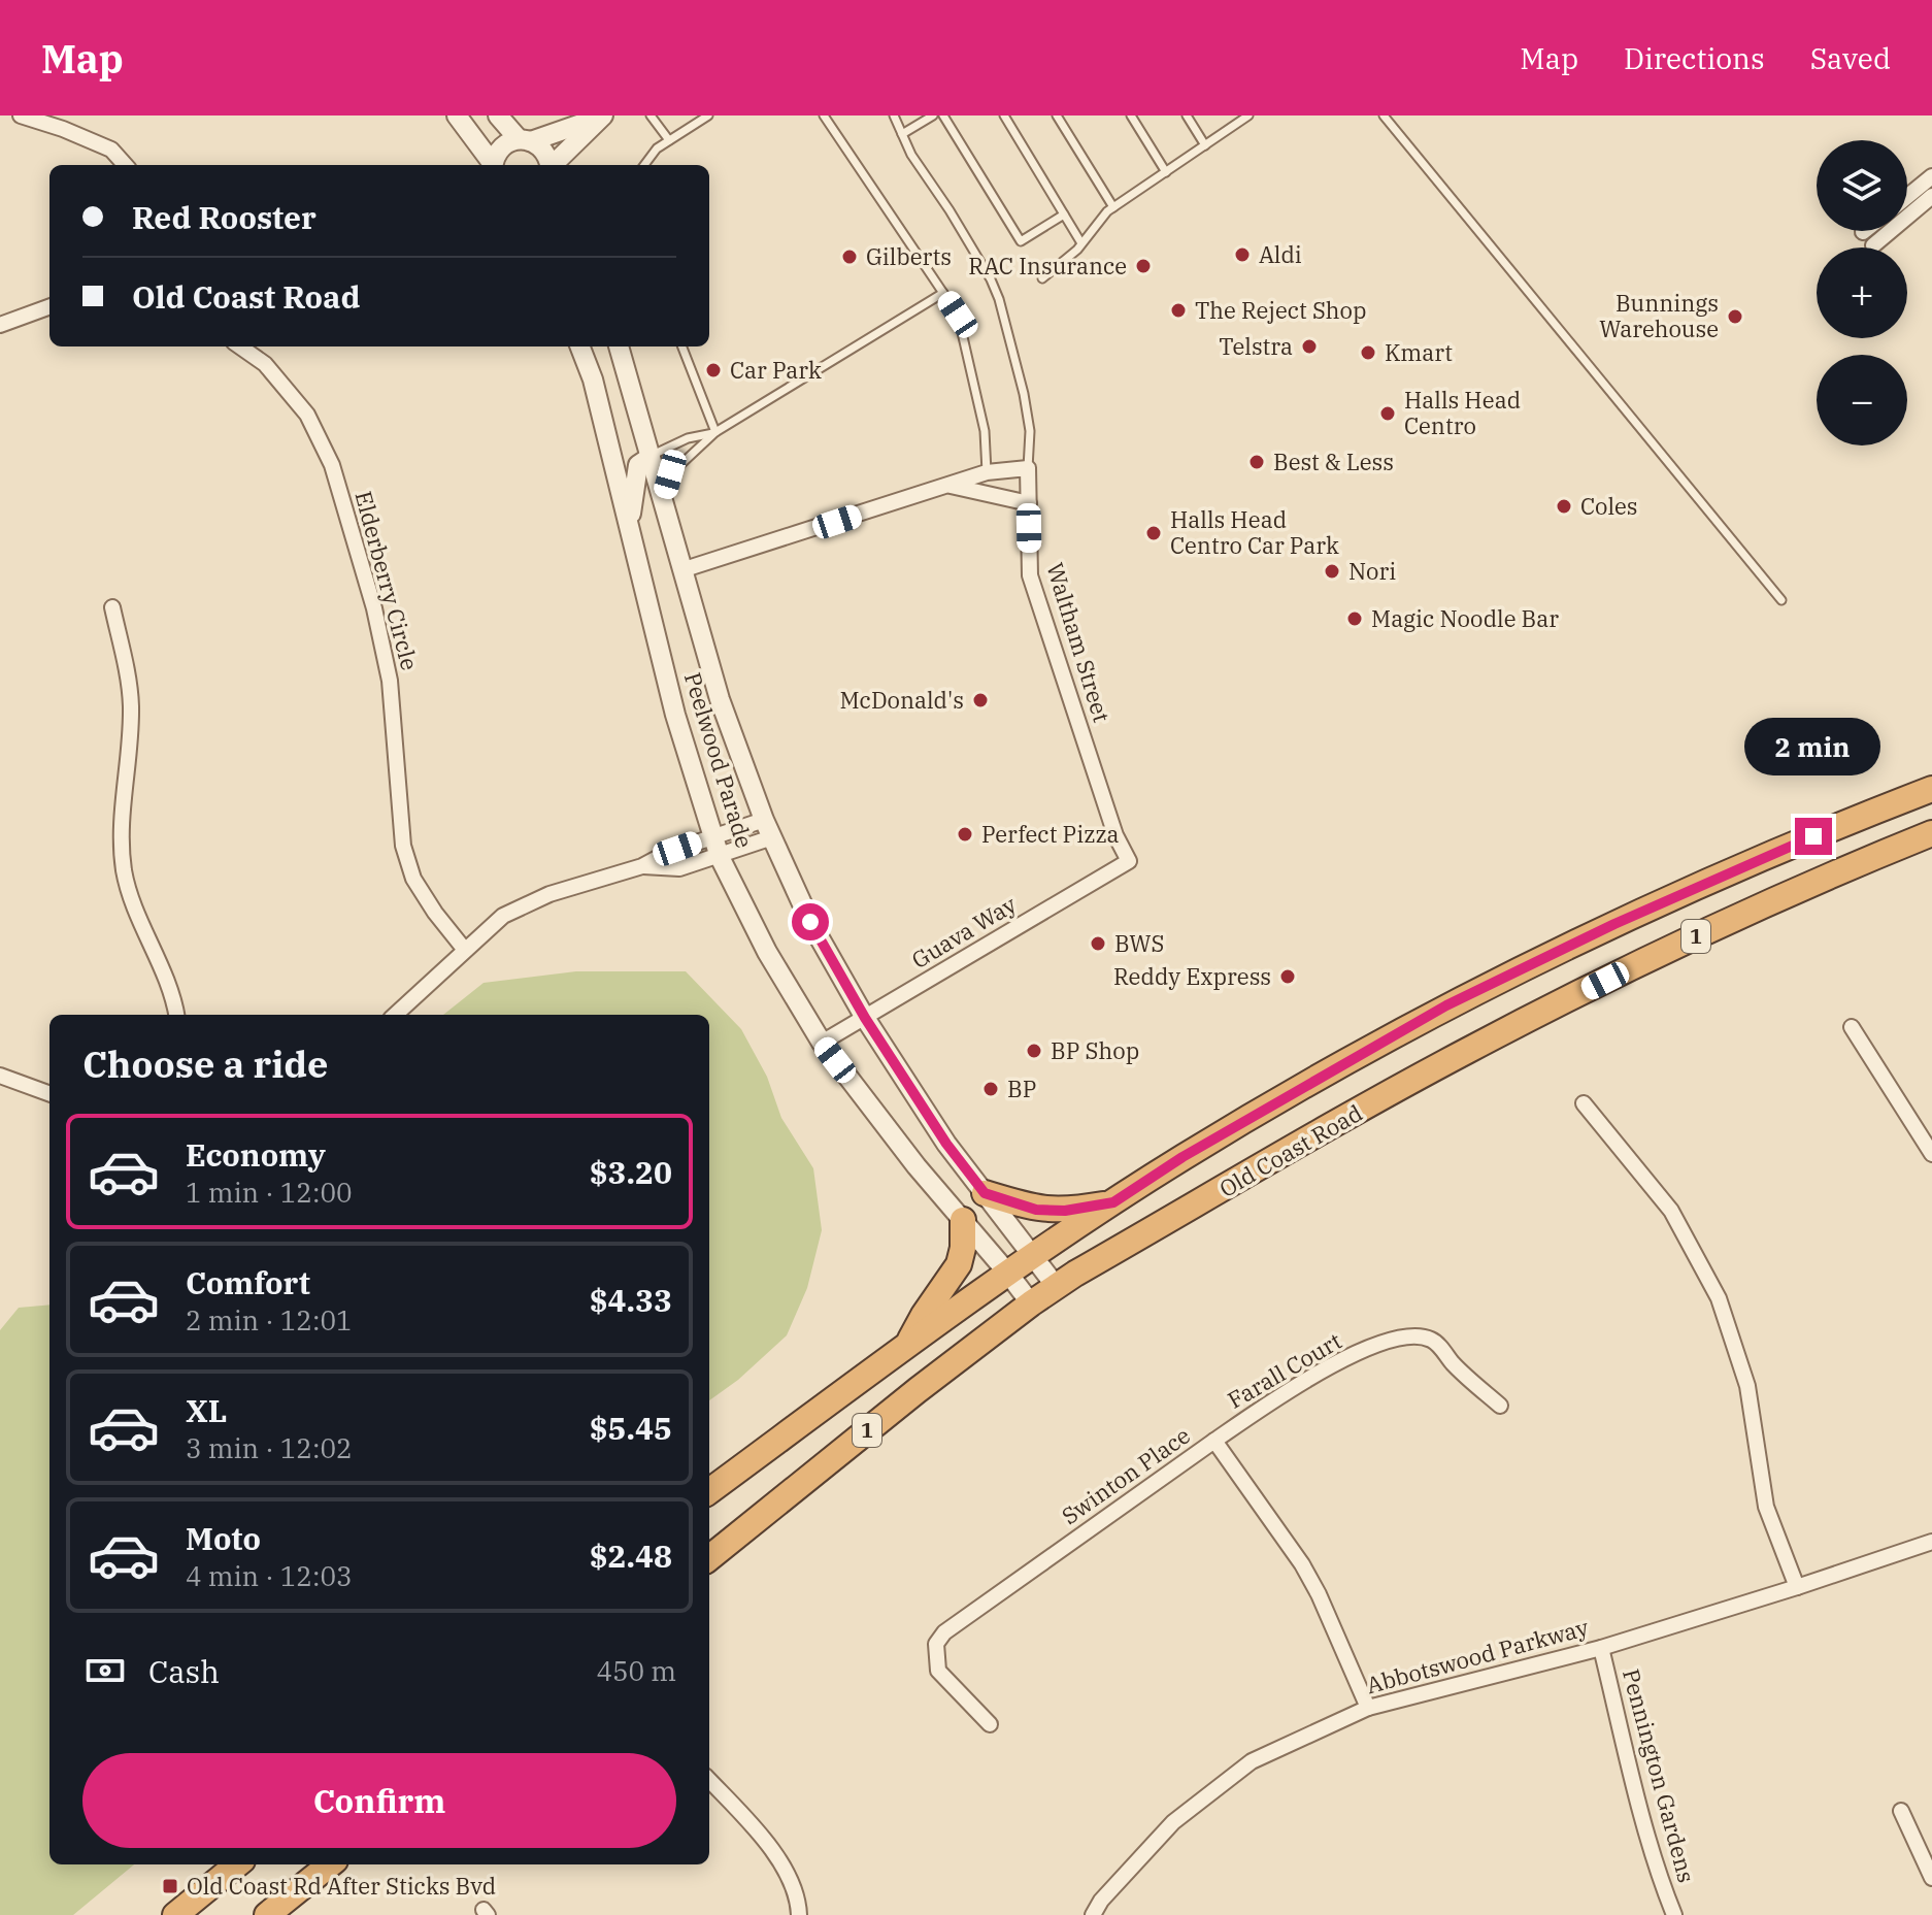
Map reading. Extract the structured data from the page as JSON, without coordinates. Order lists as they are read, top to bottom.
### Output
{
  "streets": {
    "highway": ["1", "Old Coast Road"],
    "street": [
      "Elderberry Circle",
      "Waltham Street",
      "Peelwood Parade",
      "Guava Way",
      "Farall Court",
      "Swinton Place",
      "Abbotswood Parkway",
      "Pennington Gardens"
    ]
  },
  "crossings": [
    ["Waltham Street", "Guava Way"],
    ["Peelwood Parade", "Guava Way"],
    ["Peelwood Parade", "1"],
    ["Peelwood Parade", "Old Coast Road"],
    ["Farall Court", "Swinton Place"],
    ["Swinton Place", "Abbotswood Parkway"],
    ["Abbotswood Parkway", "Pennington Gardens"]
  ],
  "places": {
    "other": [
      "Aldi",
      "Gilberts",
      "RAC Insurance",
      "The Reject Shop",
      "Bunnings Warehouse",
      "Telstra",
      "Kmart",
      "Car Park",
      "Halls Head Centro",
      "Best & Less",
      "Coles",
      "Halls Head Centro Car Park",
      "Nori",
      "Magic Noodle Bar",
      "McDonald's",
      "Perfect Pizza",
      "BWS",
      "Reddy Express",
      "BP Shop",
      "BP"
    ],
    "transit": ["Old Coast Rd After Sticks Bvd"]
  },
  "page": {
    "header": "Map",
    "nav": ["Map", "Directions", "Saved"],
    "map_buttons": ["+", "−"],
    "banner": ["Red Rooster", "Old Coast Road"],
    "bubble": "2 min",
    "heading": "Choose a ride",
    "list": [
      {
        "name": "Economy",
        "note": "1 min · 12:00",
        "value": "$3.20"
      },
      {
        "name": "Comfort",
        "note": "2 min · 12:01",
        "value": "$4.33"
      },
      {
        "name": "XL",
        "note": "3 min · 12:02",
        "value": "$5.45"
      },
      {
        "name": "Moto",
        "note": "4 min · 12:03",
        "value": "$2.48"
      }
    ],
    "pay": ["Cash", "450 m"],
    "buttons": "Confirm"
  }
}
